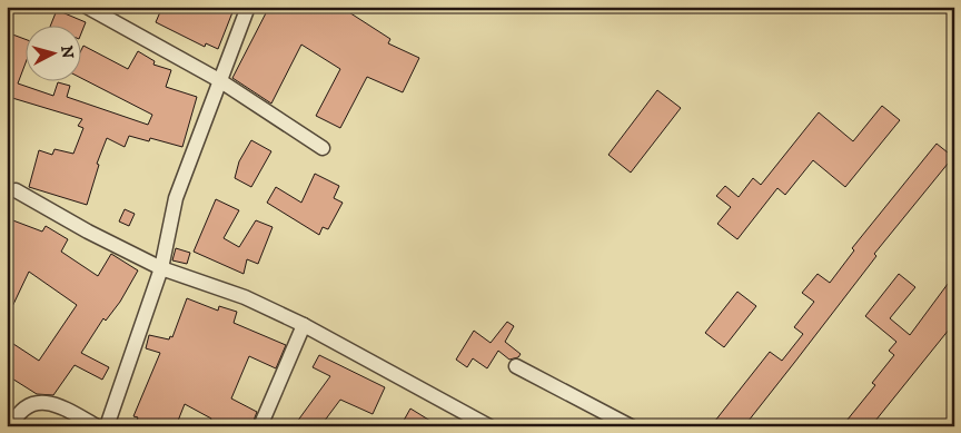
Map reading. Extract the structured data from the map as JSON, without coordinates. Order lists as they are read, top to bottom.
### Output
{
  "north": "right"
}
